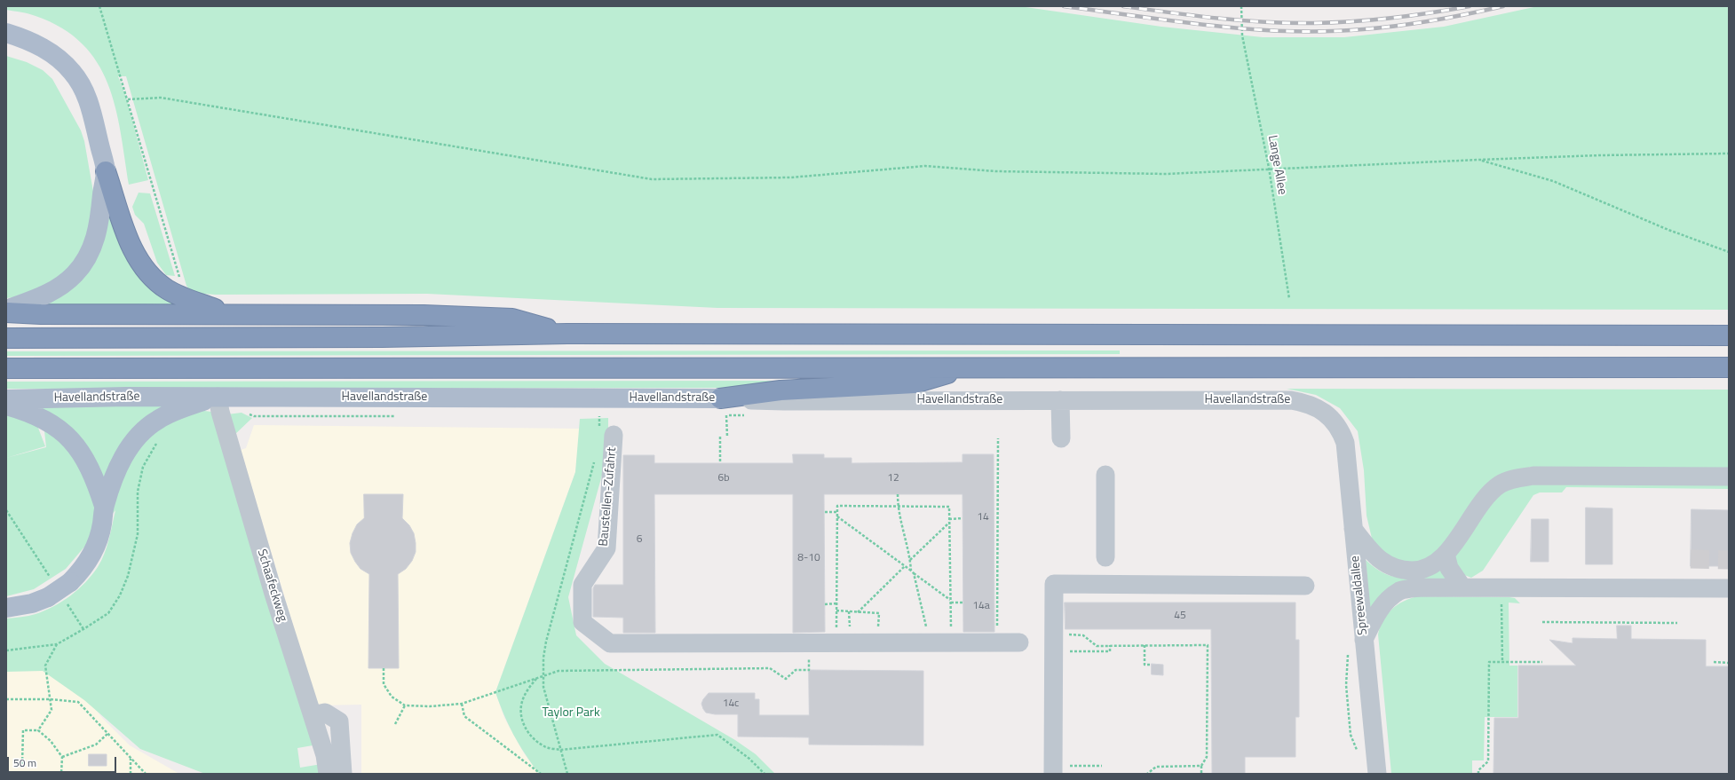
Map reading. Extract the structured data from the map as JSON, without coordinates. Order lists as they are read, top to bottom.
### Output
{
  "streets": {
    "main road": ["Havellandstraße"],
    "street": ["Baustellen-Zufahrt", "Schaafeckweg", "Spreewaldallee"],
    "path": ["Lange Allee"]
  },
  "crossings": [
    ["Havellandstraße", "Schaafeckweg"],
    ["Havellandstraße", "Spreewaldallee"]
  ],
  "parks": ["Taylor Park"],
  "house_numbers": [
    "6b",
    "12",
    "14",
    "6",
    "8-10",
    "14a",
    "45",
    "14c"
  ],
  "scale_bar": "50 m"
}
